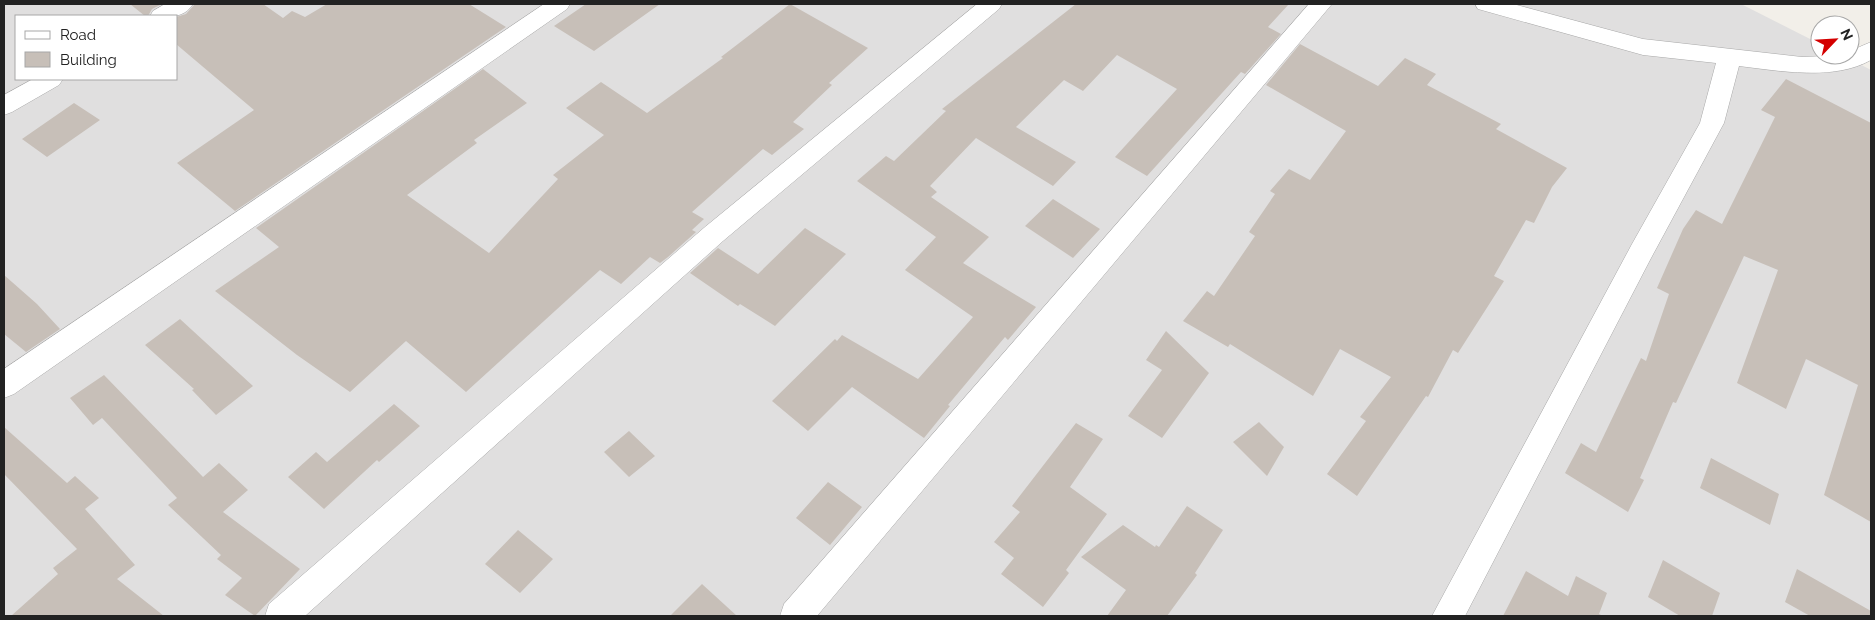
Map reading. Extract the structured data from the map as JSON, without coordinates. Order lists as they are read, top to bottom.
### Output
{
  "legend": ["Road", "Building"],
  "north": "top right"
}
